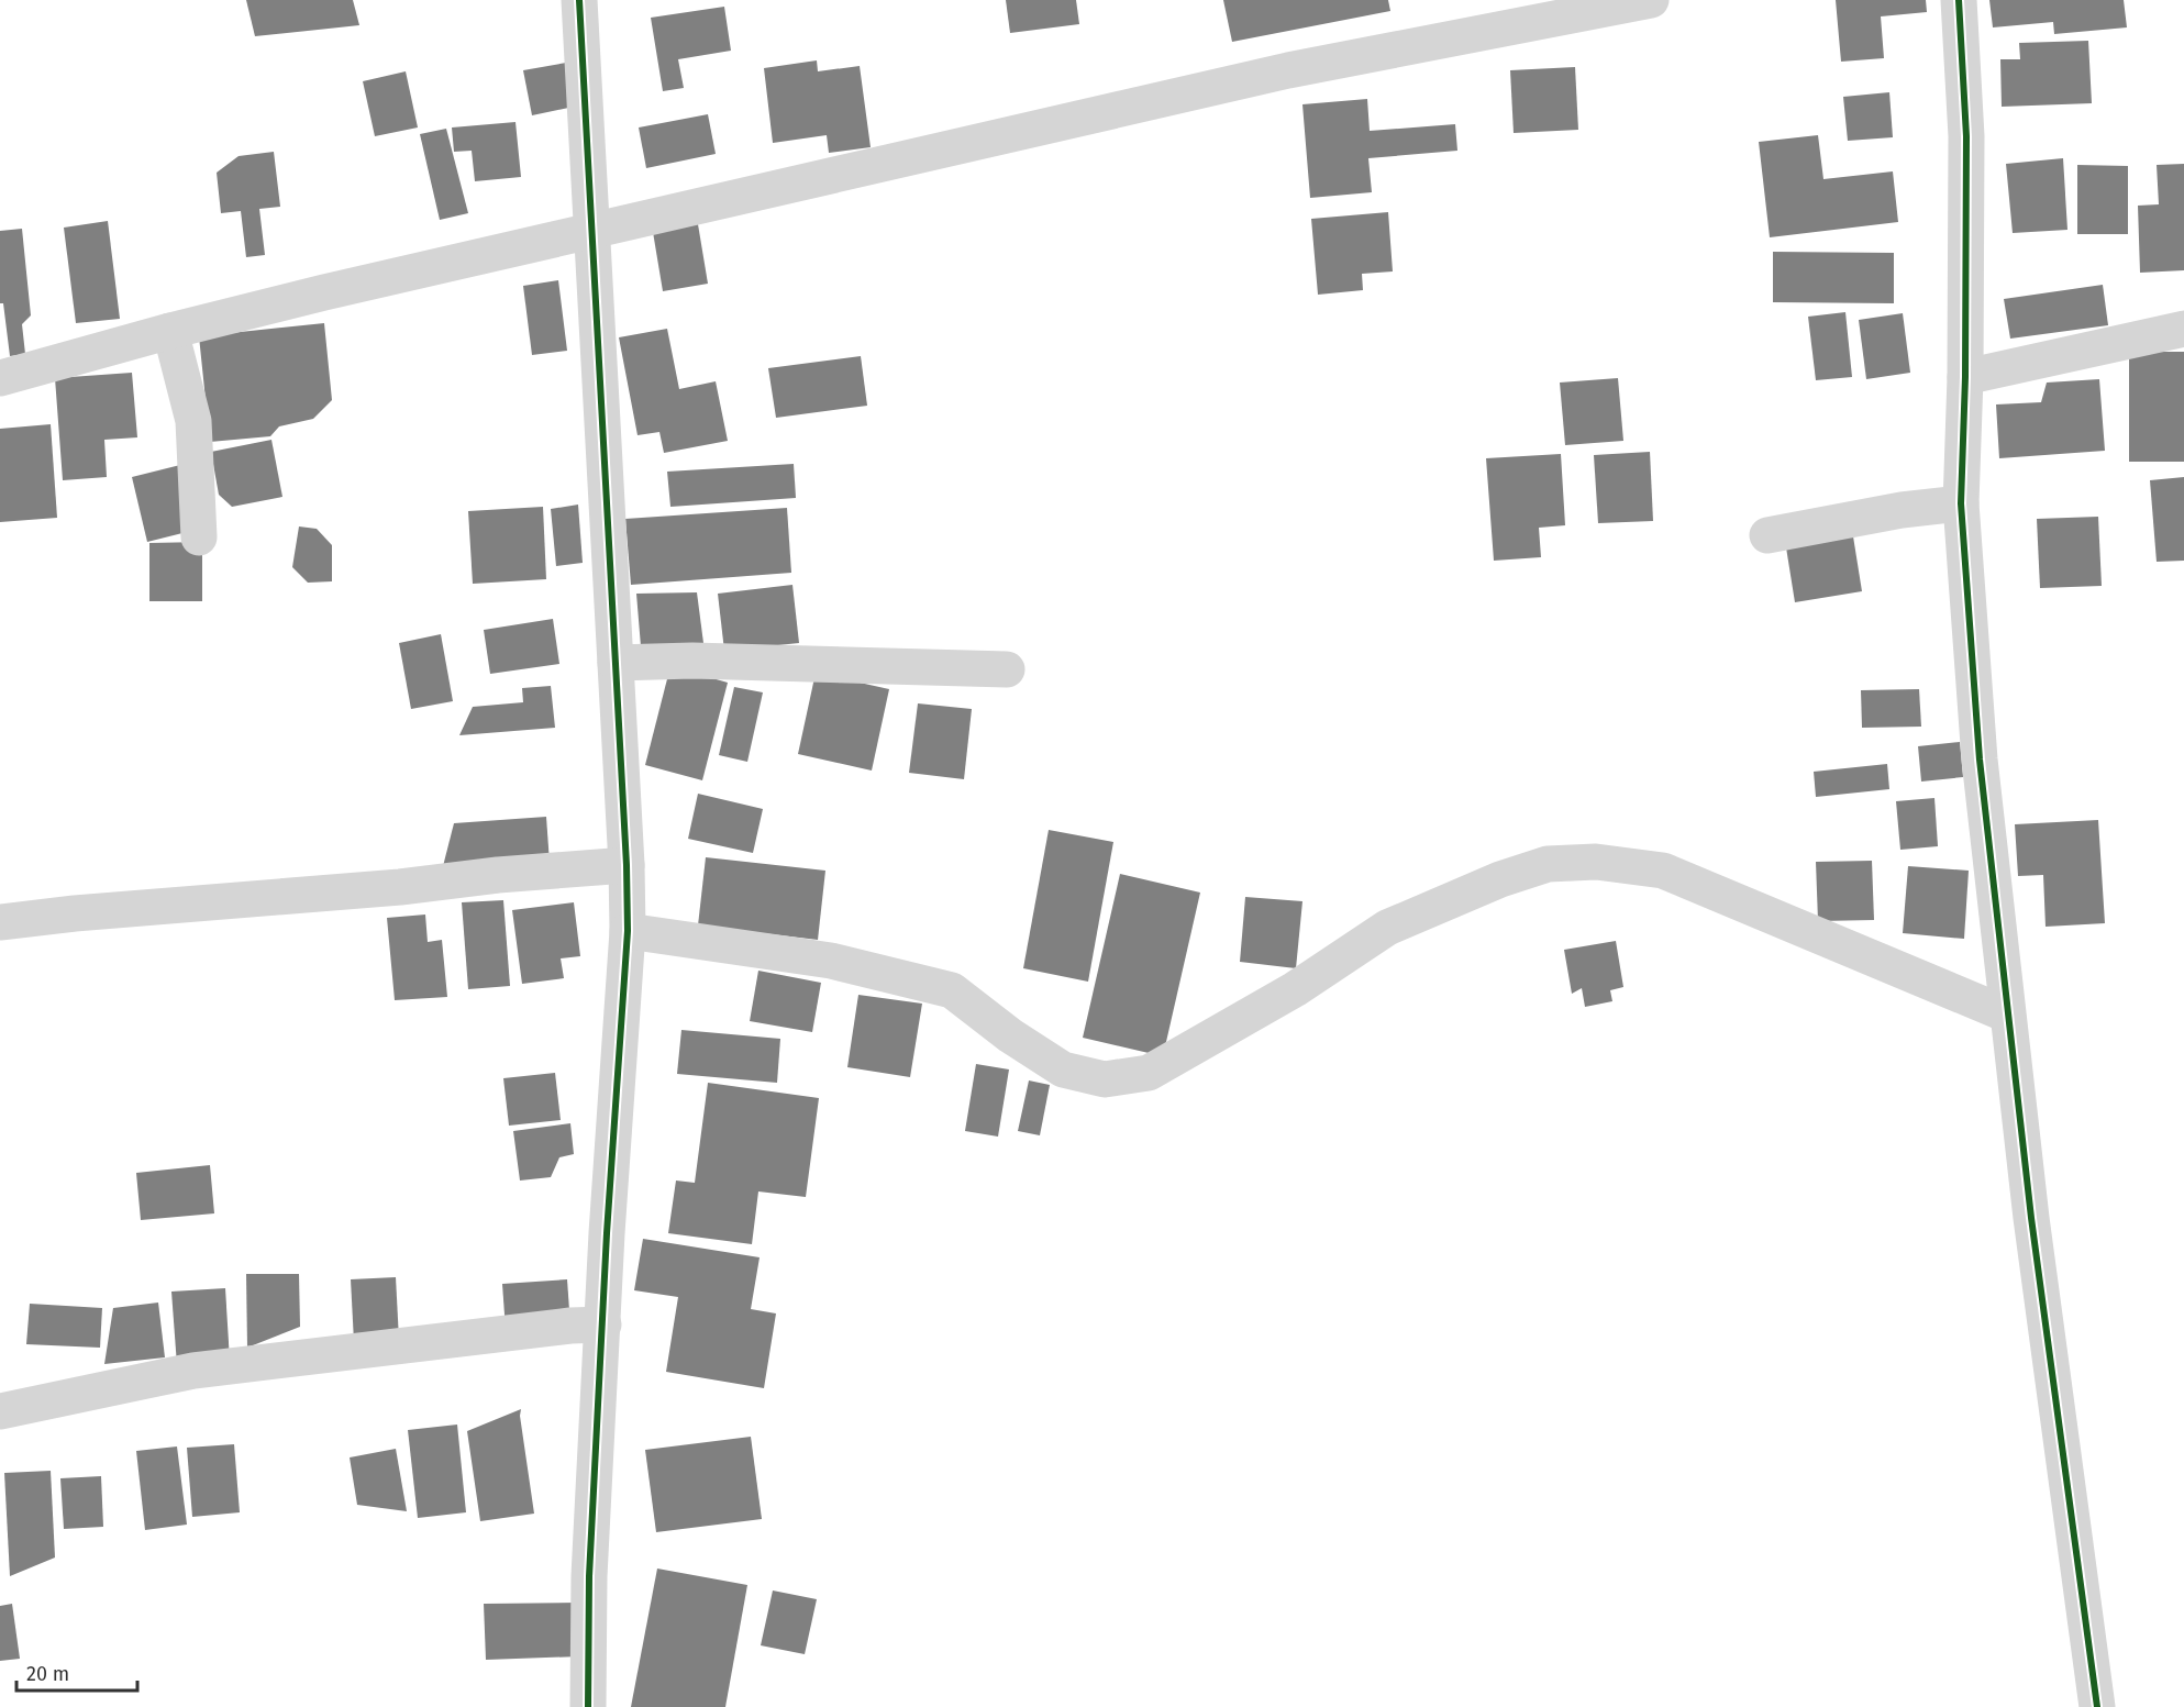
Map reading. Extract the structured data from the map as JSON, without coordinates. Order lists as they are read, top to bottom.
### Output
{
  "scale_bar": "20 m"
}
